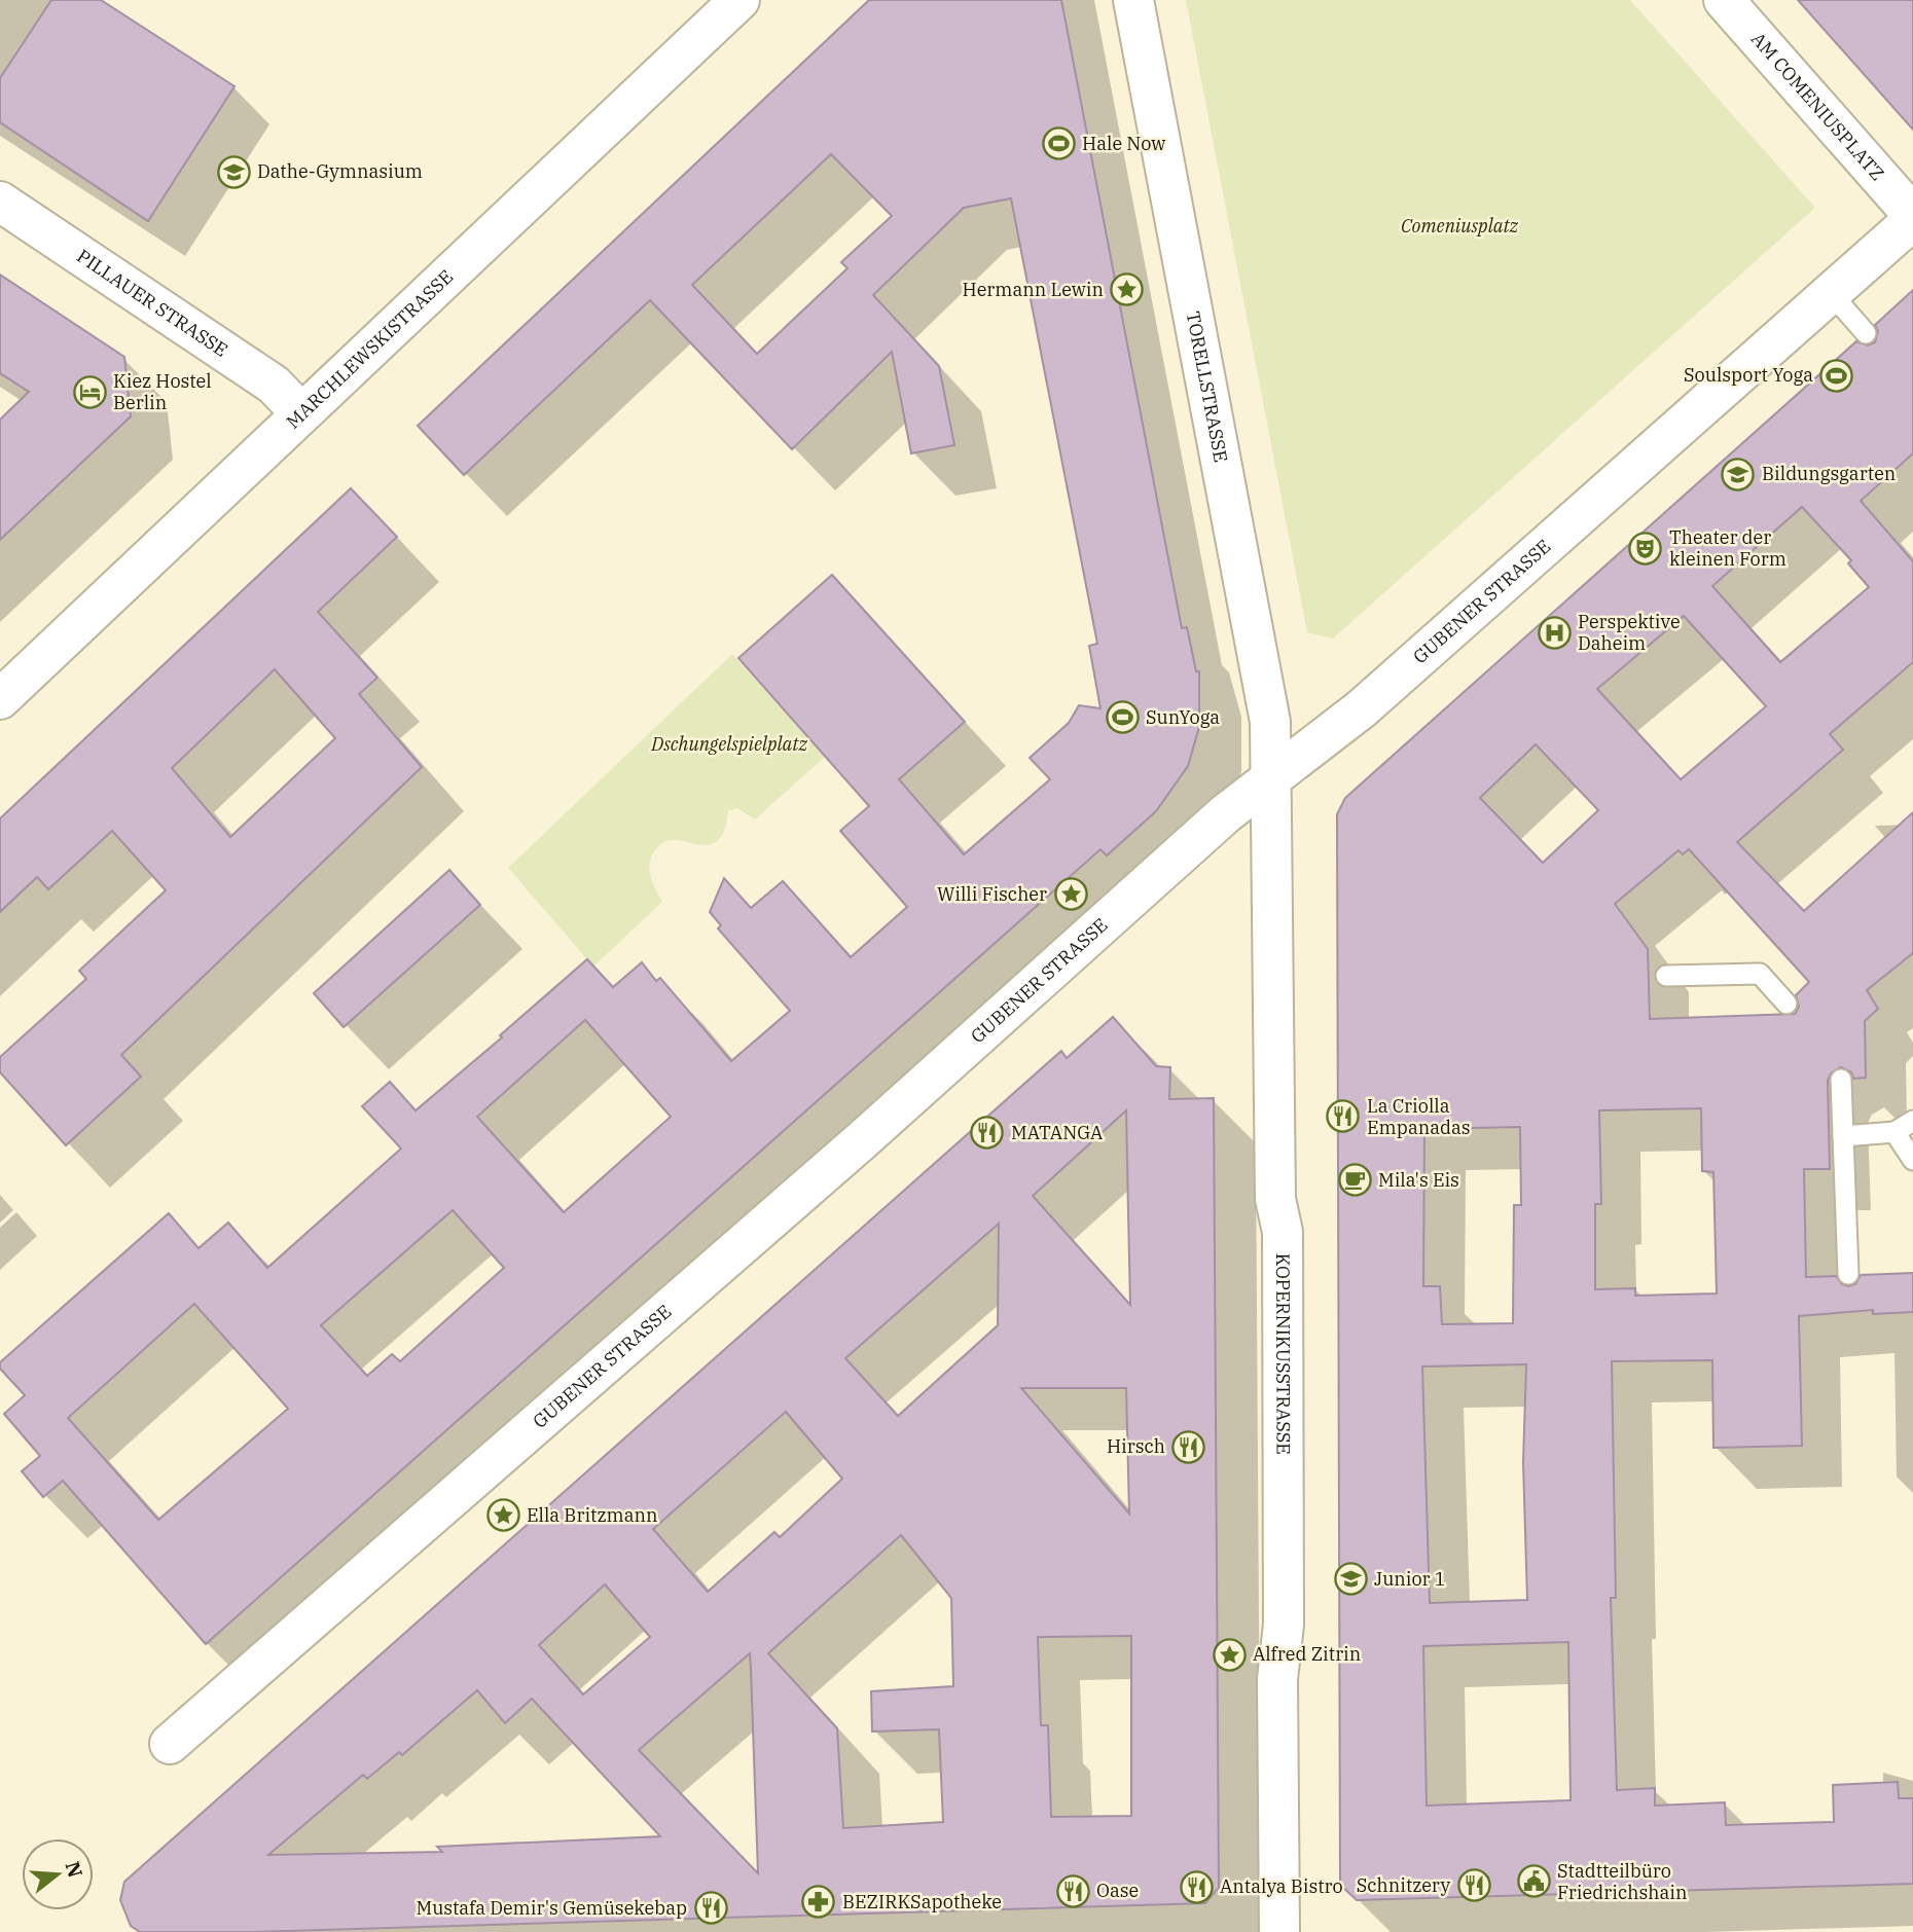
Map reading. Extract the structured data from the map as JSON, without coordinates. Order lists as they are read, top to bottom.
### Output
{
  "streets": {
    "street": [
      "AM COMENIUSPLATZ",
      "PILLAUER STRASSE",
      "MARCHLEWSKISTRASSE",
      "TORELLSTRASSE",
      "GUBENER STRASSE",
      "KOPERNIKUSSTRASSE"
    ]
  },
  "crossings": [
    ["AM COMENIUSPLATZ", "GUBENER STRASSE"],
    ["PILLAUER STRASSE", "MARCHLEWSKISTRASSE"],
    ["TORELLSTRASSE", "GUBENER STRASSE"],
    ["TORELLSTRASSE", "KOPERNIKUSSTRASSE"],
    ["GUBENER STRASSE", "KOPERNIKUSSTRASSE"]
  ],
  "parks": ["Comeniusplatz", "Dschungelspielplatz"],
  "places": {
    "sports": ["Hale Now", "Soulsport Yoga", "SunYoga"],
    "school or university": ["Dathe-Gymnasium", "Bildungsgarten", "Junior 1"],
    "place": [
      "Hermann Lewin",
      "Willi Fischer",
      "Ella Britzmann",
      "Alfred Zitrin"
    ],
    "hotel": ["Kiez Hostel Berlin"],
    "theatre": ["Theater der kleinen Form"],
    "hospital": ["Perspektive Daheim"],
    "restaurant": [
      "La Criolla Empanadas",
      "MATANGA",
      "Hirsch",
      "Schnitzery",
      "Antalya Bistro",
      "Oase",
      "Mustafa Demir's Gemüsekebap"
    ],
    "cafe": ["Mila's Eis"],
    "public building": ["Stadtteilbüro Friedrichshain"],
    "pharmacy": ["BEZIRKSapotheke"]
  },
  "north": "right"
}
